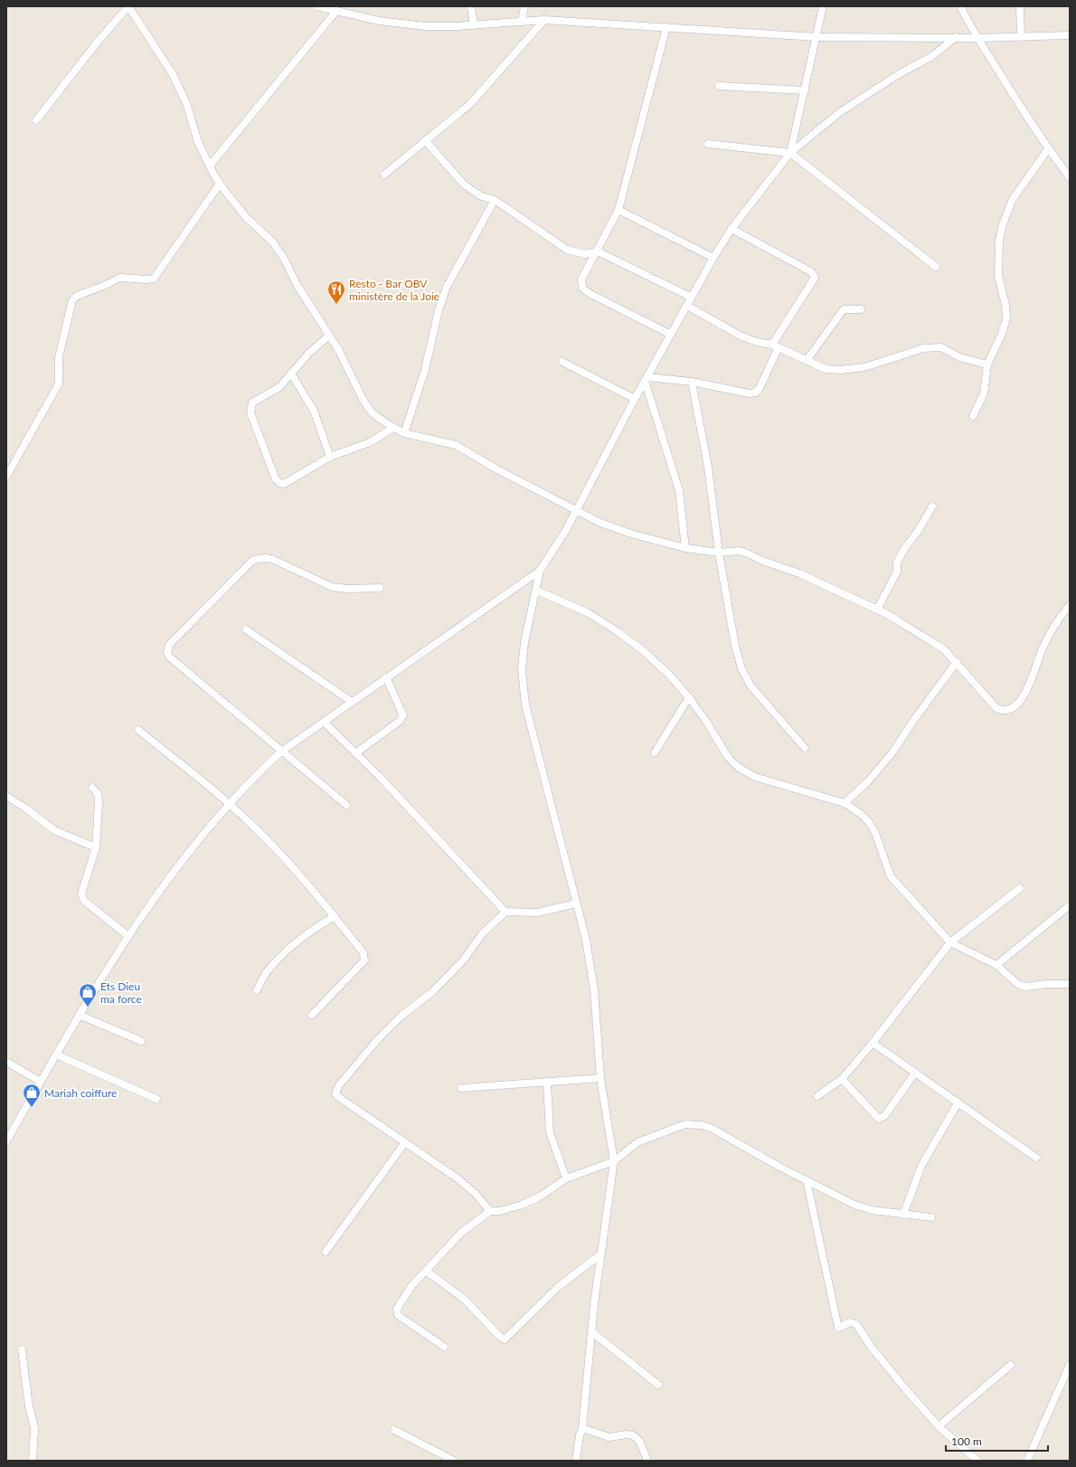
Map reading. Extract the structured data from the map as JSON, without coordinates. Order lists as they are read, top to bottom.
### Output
{
  "places": {
    "restaurant": ["Resto - Bar OBV ministère de la Joie"],
    "shop": ["Ets Dieu ma force", "Mariah coiffure"]
  },
  "scale_bar": "100 m"
}
